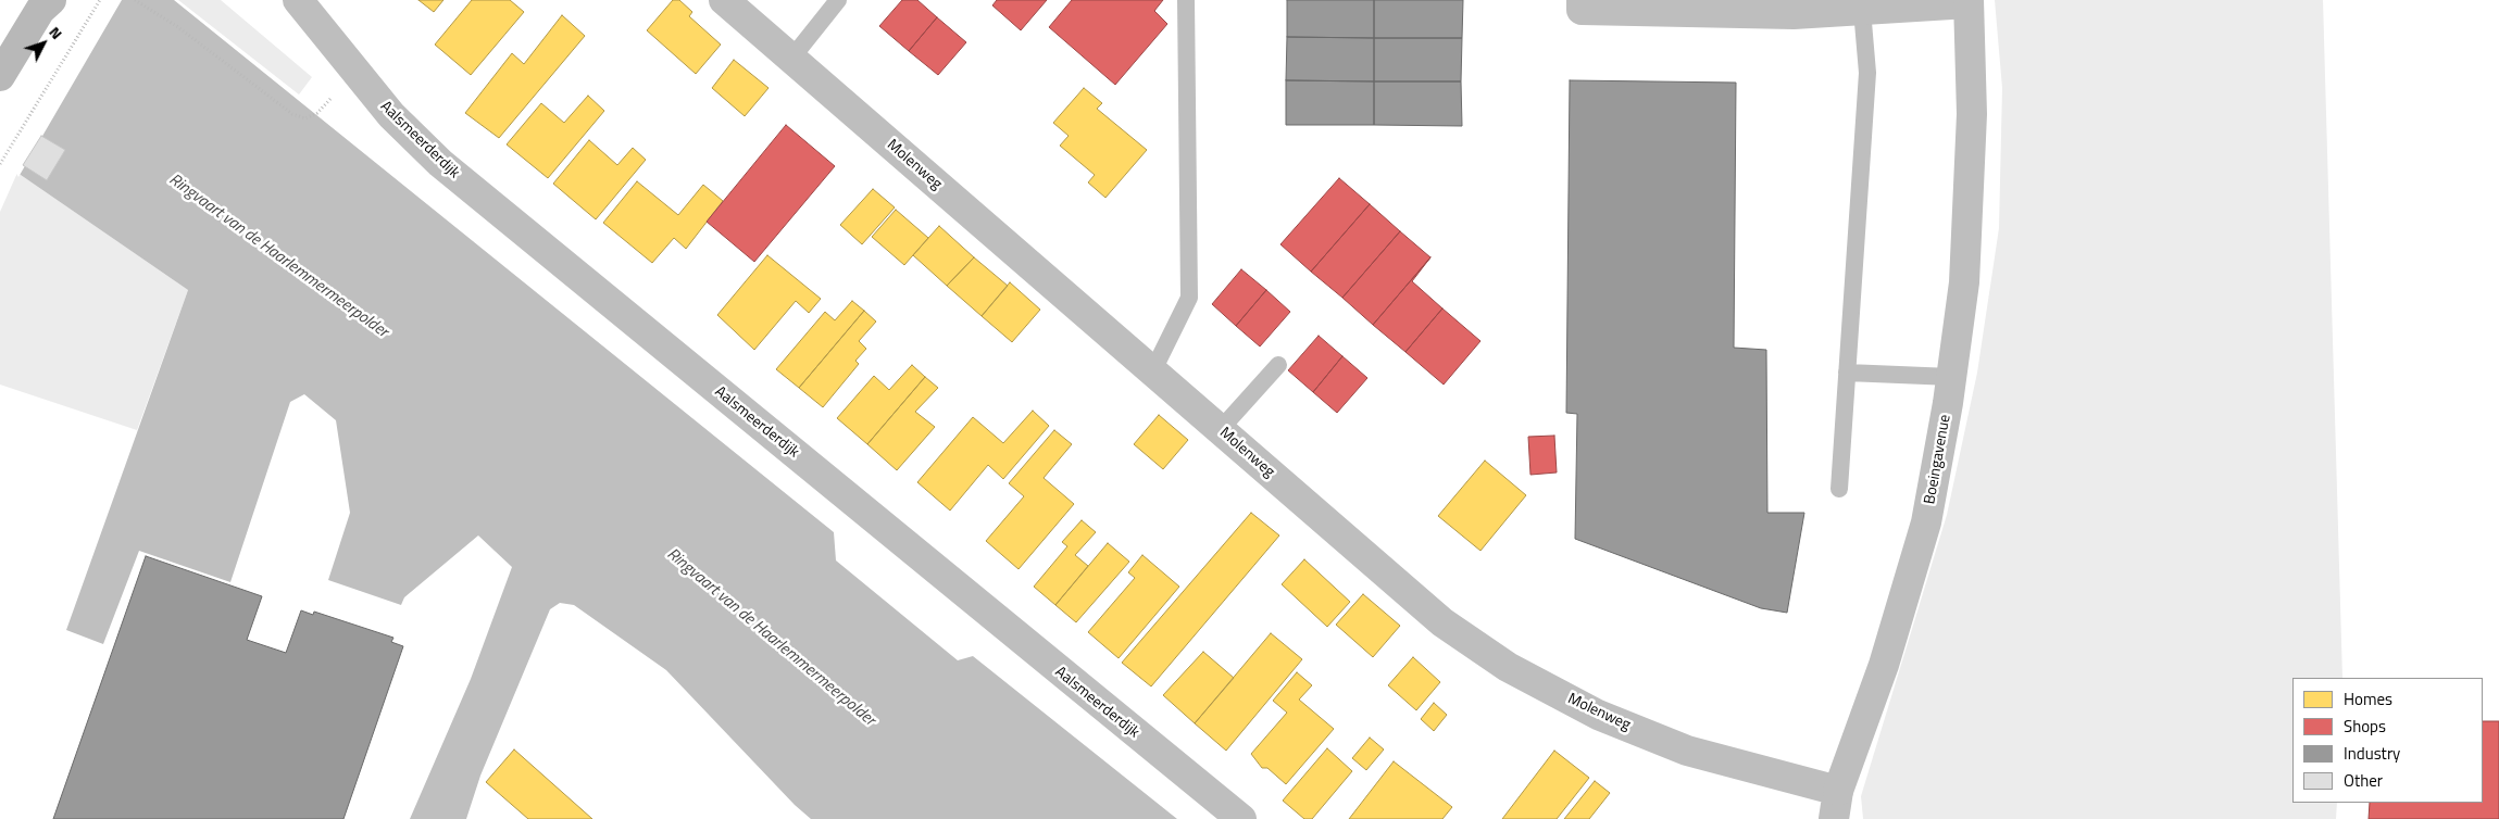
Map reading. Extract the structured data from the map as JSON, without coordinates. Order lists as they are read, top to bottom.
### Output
{
  "streets": {
    "street": ["Aalsmeerderdijk", "Molenweg", "Boeingavenue"]
  },
  "crossings": [
    ["Molenweg", "Boeingavenue"]
  ],
  "water": ["Ringvaart van de Haarlemmermeerpolder"],
  "legend": [
    "Homes",
    "Shops",
    "Industry",
    "Other"
  ],
  "north": "top right"
}
